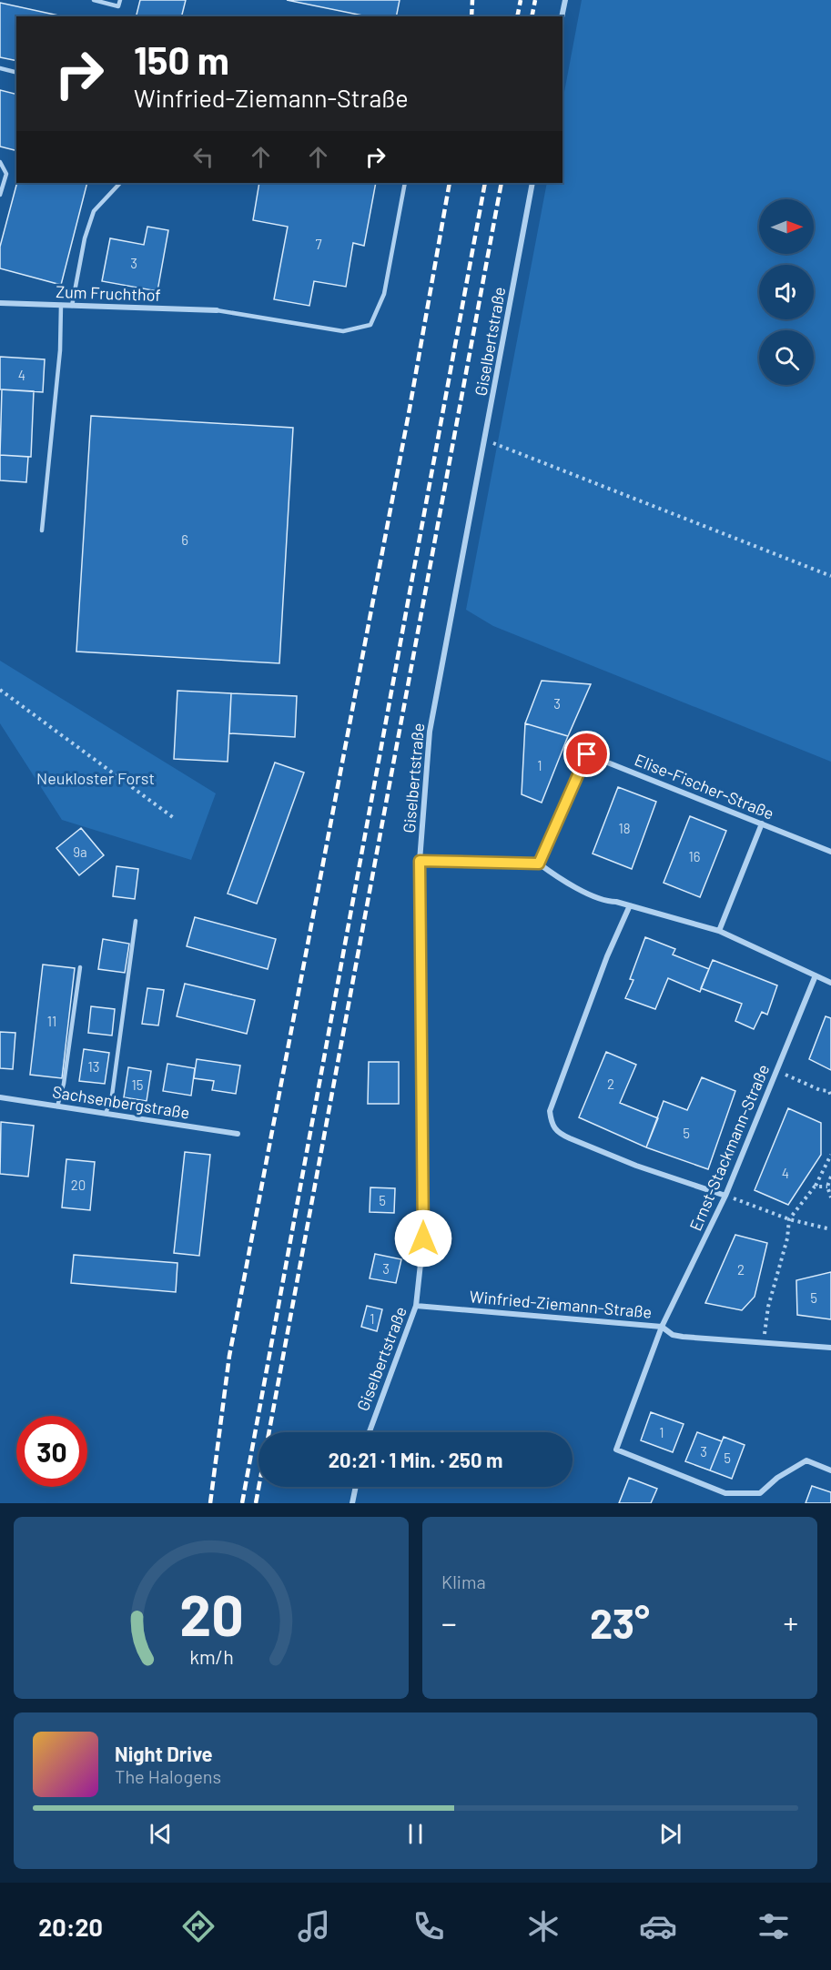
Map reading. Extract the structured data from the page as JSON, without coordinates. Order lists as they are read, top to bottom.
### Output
{
  "streets": {
    "street": [
      "Zum Fruchthof",
      "Giselbertstraße",
      "Elise-Fischer-Straße",
      "Sachsenbergstraße",
      "Ernst-Stackmann-Straße",
      "Winfried-Ziemann-Straße"
    ]
  },
  "crossings": [
    ["Giselbertstraße", "Winfried-Ziemann-Straße"],
    ["Ernst-Stackmann-Straße", "Winfried-Ziemann-Straße"]
  ],
  "parks": ["Neukloster Forst"],
  "house_numbers": [
    "7",
    "3",
    "4",
    "6",
    "3",
    "1",
    "18",
    "9a",
    "16",
    "11",
    "13",
    "2",
    "15",
    "5",
    "4",
    "20",
    "5",
    "3",
    "2",
    "5",
    "1",
    "1",
    "3",
    "5"
  ],
  "north": "right",
  "page": {
    "turn": ["150 m", "Winfried-Ziemann-Straße"],
    "limit": "30",
    "trip": "20:21 · 1 Min. · 250 m",
    "tile": "Klima",
    "heat": ["−", "23°", "+"],
    "song": ["Night Drive", "The Halogens"],
    "tabs": "20:20",
    "gauge": ["20", "km/h"]
  }
}
